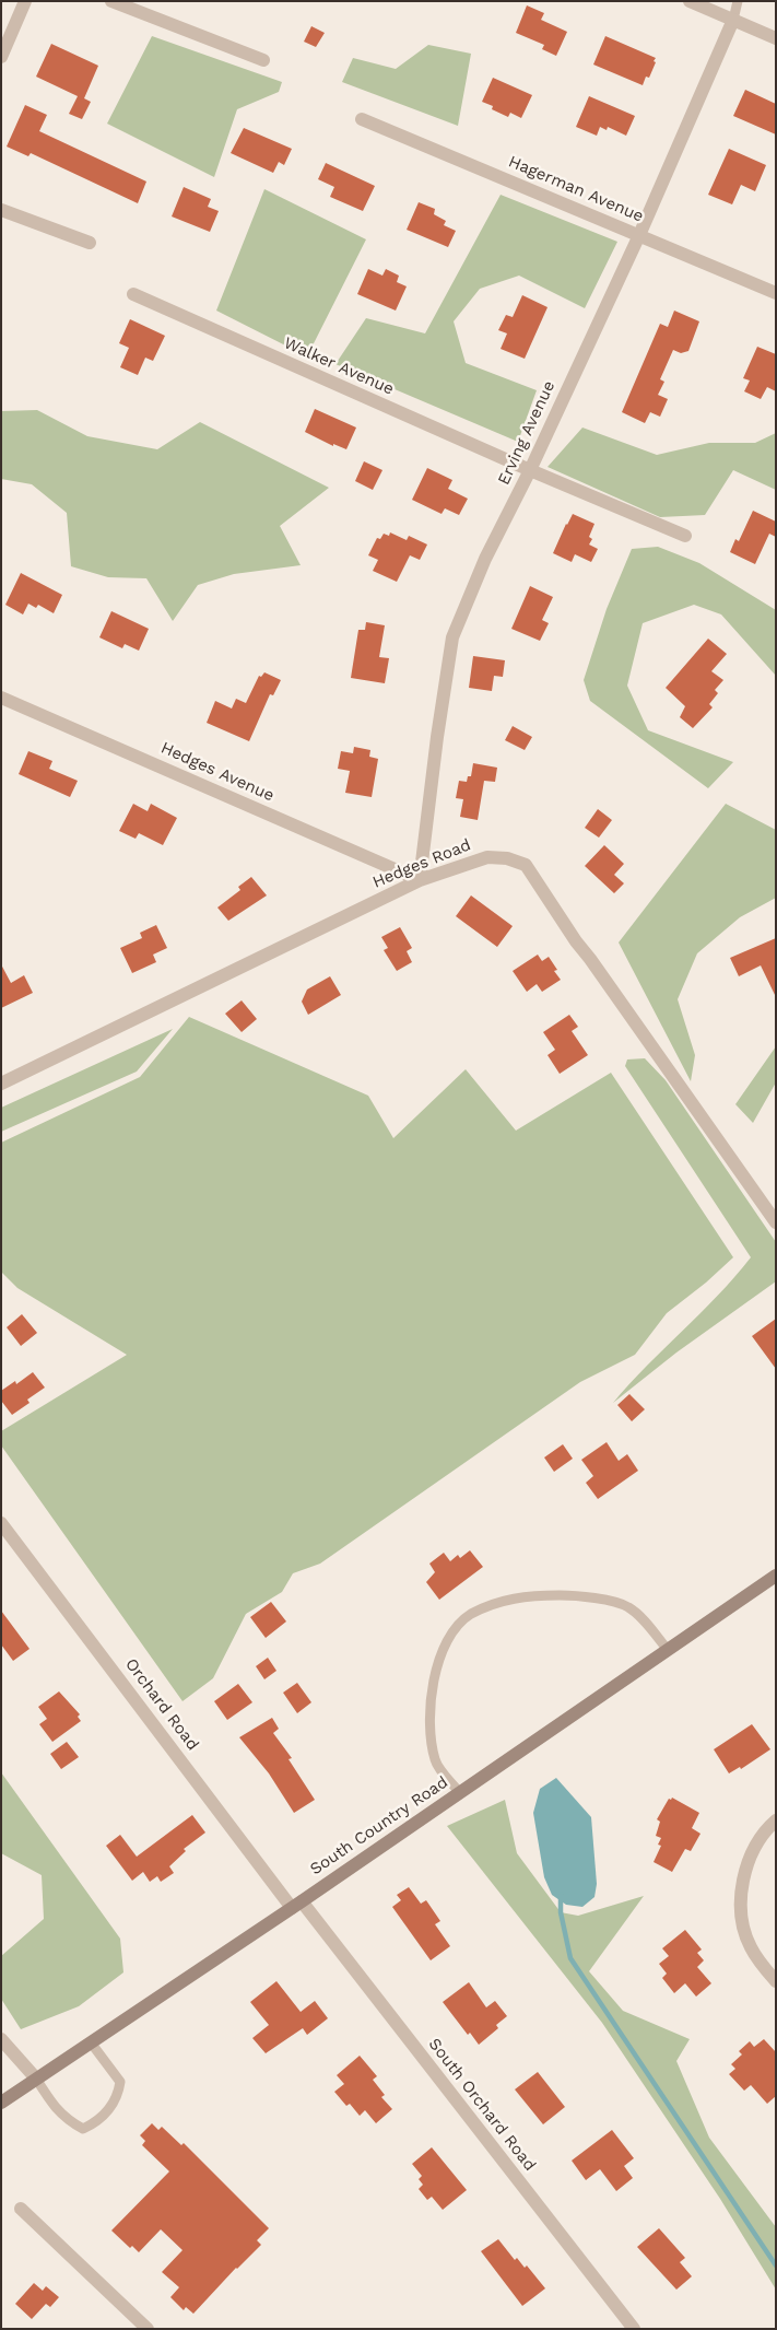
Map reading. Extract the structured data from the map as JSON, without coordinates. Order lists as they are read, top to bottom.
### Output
{
  "streets": {
    "main road": ["South Country Road"],
    "street": [
      "Hagerman Avenue",
      "Walker Avenue",
      "Erving Avenue",
      "Hedges Avenue",
      "Hedges Road",
      "Orchard Road",
      "South Orchard Road"
    ]
  },
  "crossings": [
    ["Hagerman Avenue", "Erving Avenue"],
    ["Walker Avenue", "Erving Avenue"],
    ["Erving Avenue", "Hedges Avenue"],
    ["Erving Avenue", "Hedges Road"],
    ["Hedges Avenue", "Hedges Road"],
    ["Orchard Road", "South Country Road"],
    ["Orchard Road", "South Orchard Road"],
    ["South Country Road", "South Orchard Road"]
  ]
}
